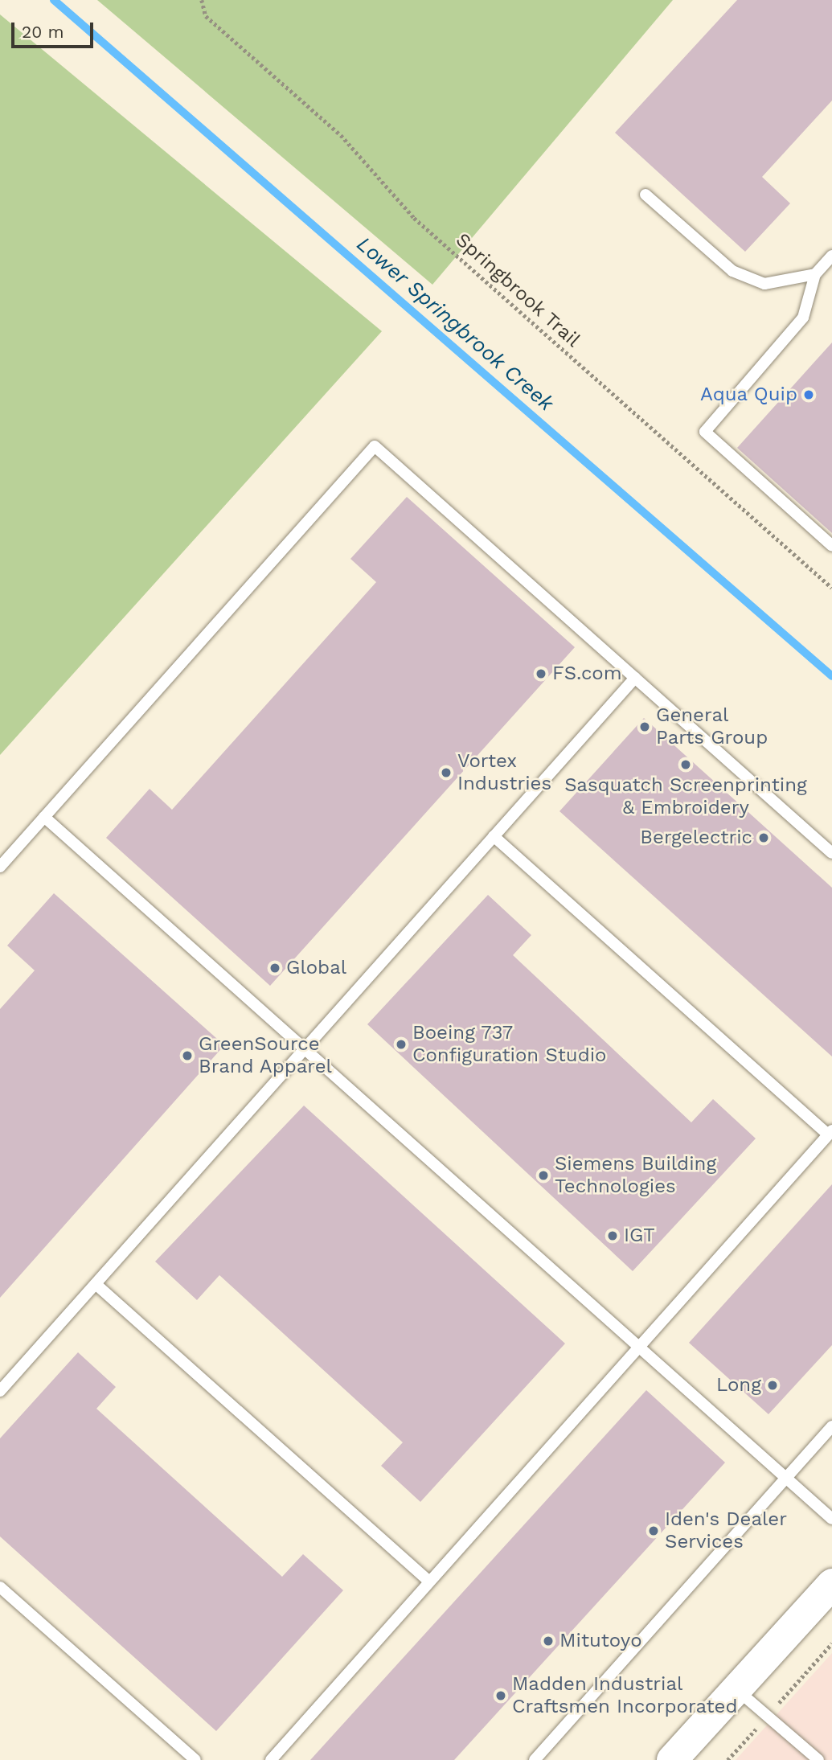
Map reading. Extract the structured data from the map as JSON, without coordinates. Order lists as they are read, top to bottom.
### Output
{
  "streets": {
    "path": ["Springbrook Trail"]
  },
  "water": ["Lower Springbrook Creek"],
  "places": [
    "Aqua Quip",
    "FS.com",
    "General Parts Group",
    "Sasquatch Screenprinting & Embroidery",
    "Vortex Industries",
    "Bergelectric",
    "Global",
    "Boeing 737 Configuration Studio",
    "GreenSource Brand Apparel",
    "Siemens Building Technologies",
    "IGT",
    "Long",
    "Iden's Dealer Services",
    "Mitutoyo",
    "Madden Industrial Craftsmen Incorporated"
  ],
  "scale_bar": "20 m"
}
